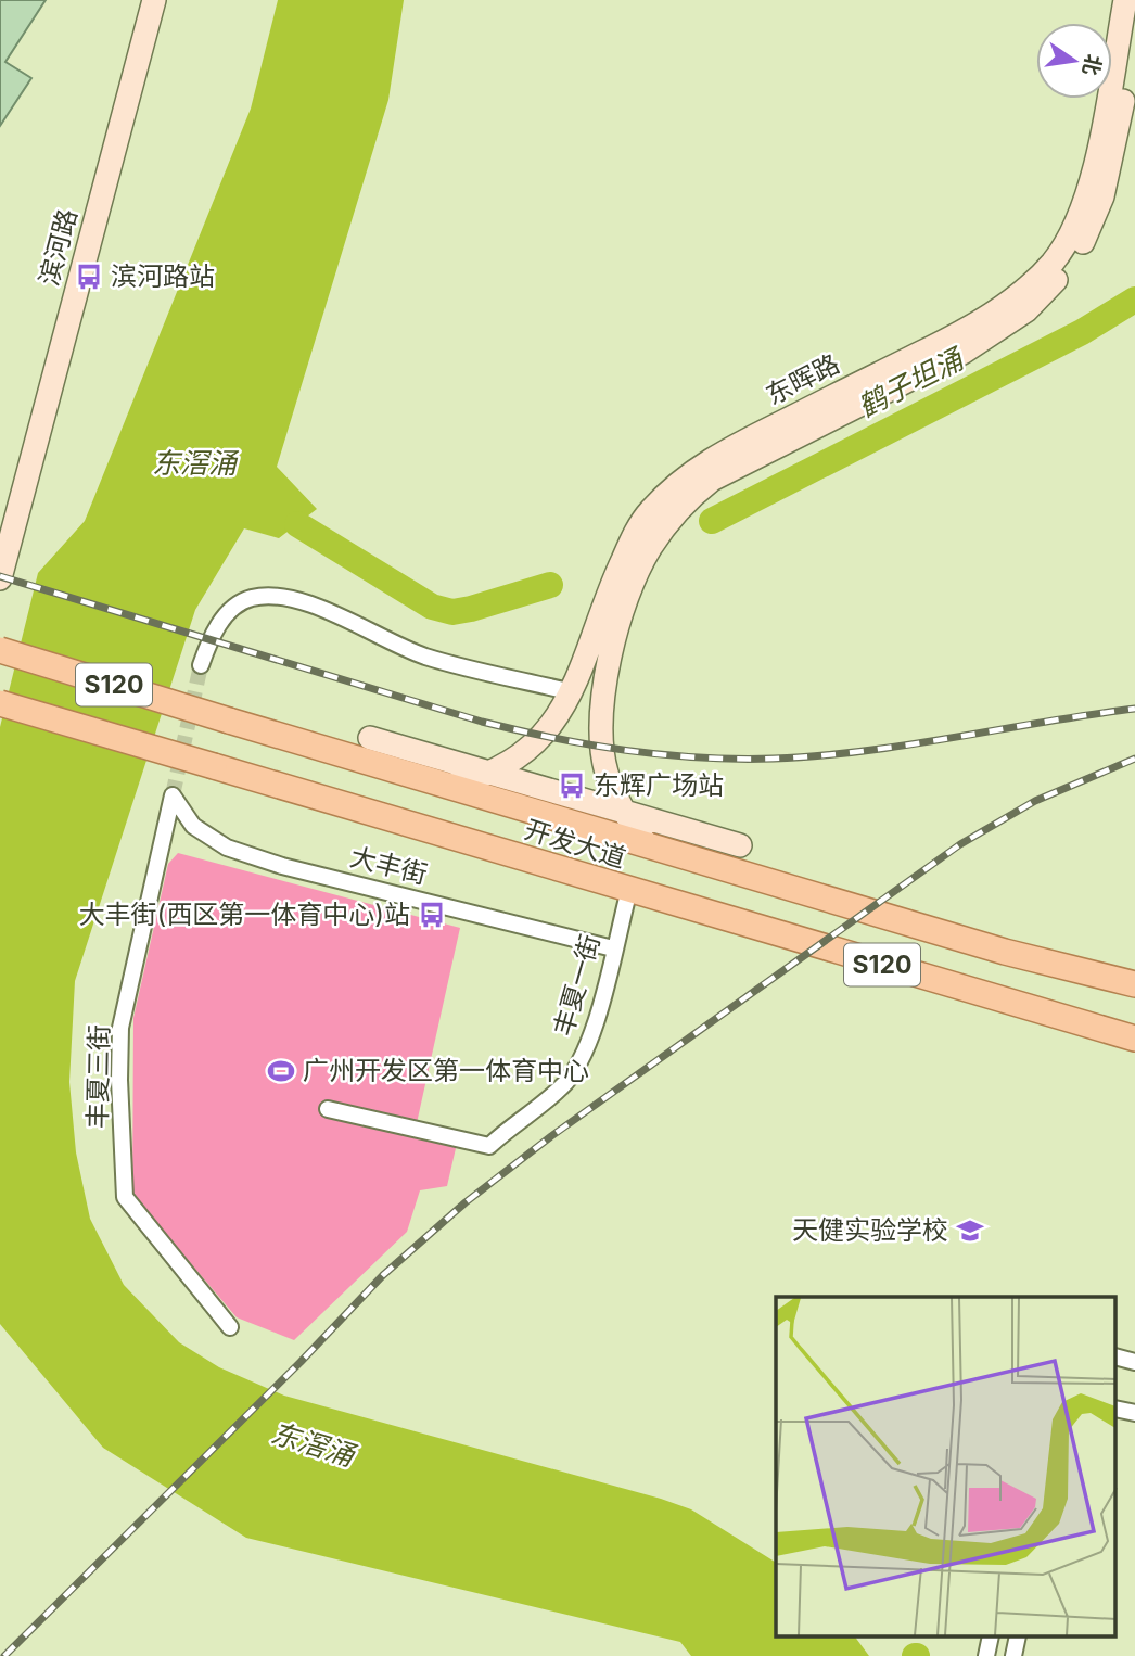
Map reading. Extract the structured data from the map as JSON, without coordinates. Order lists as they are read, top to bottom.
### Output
{
  "streets": {
    "main road": ["S120", "开发大道"],
    "street": [
      "滨河路",
      "东晖路",
      "大丰街",
      "丰夏一街",
      "丰夏三街"
    ]
  },
  "crossings": [
    ["东晖路", "开发大道"],
    ["开发大道", "丰夏一街"],
    ["大丰街", "丰夏一街"],
    ["大丰街", "丰夏三街"]
  ],
  "water": ["鹤子坦涌", "东滘涌"],
  "places": {
    "bus stop": ["滨河路站", "东辉广场站", "大丰街(西区第一体育中心)站"],
    "sports": ["广州开发区第一体育中心"],
    "school or university": ["天健实验学校"]
  },
  "north": "right"
}
